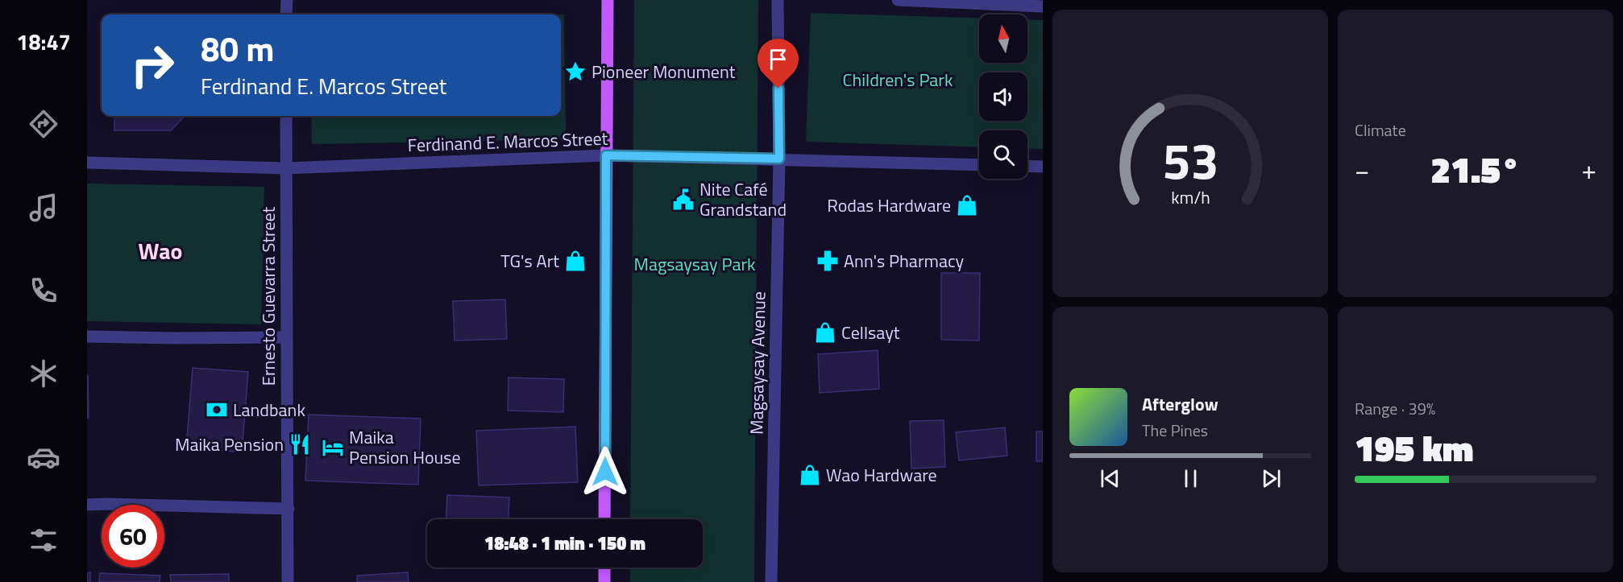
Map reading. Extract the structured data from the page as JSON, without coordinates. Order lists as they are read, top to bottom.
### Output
{
  "streets": {
    "street": ["Ferdinand E. Marcos Street", "Ernesto Guevarra Street", "Magsaysay Avenue"]
  },
  "crossings": [
    ["Ferdinand E. Marcos Street", "Ernesto Guevarra Street"],
    ["Ferdinand E. Marcos Street", "Magsaysay Avenue"]
  ],
  "districts": ["Wao"],
  "parks": ["Children's Park", "Magsaysay Park"],
  "places": {
    "place": ["Pioneer Monument"],
    "public building": ["Nite Café Grandstand"],
    "shop": [
      "Rodas Hardware",
      "TG's Art",
      "Cellsayt",
      "Wao Hardware"
    ],
    "pharmacy": ["Ann's Pharmacy"],
    "bank": ["Landbank"],
    "restaurant": ["Maika Pension"],
    "hotel": ["Maika Pension House"]
  },
  "north": "top",
  "page": {
    "tabs": "18:47",
    "tile": [
      "Climate",
      ["Range · 39%", "195 km"]
    ],
    "turn": ["80 m", "Ferdinand E. Marcos Street"],
    "heat": ["−", "21.5°", "+"],
    "song": ["Afterglow", "The Pines"],
    "limit": "60",
    "trip": "18:48 · 1 min · 150 m",
    "gauge": ["53", "km/h"]
  }
}
